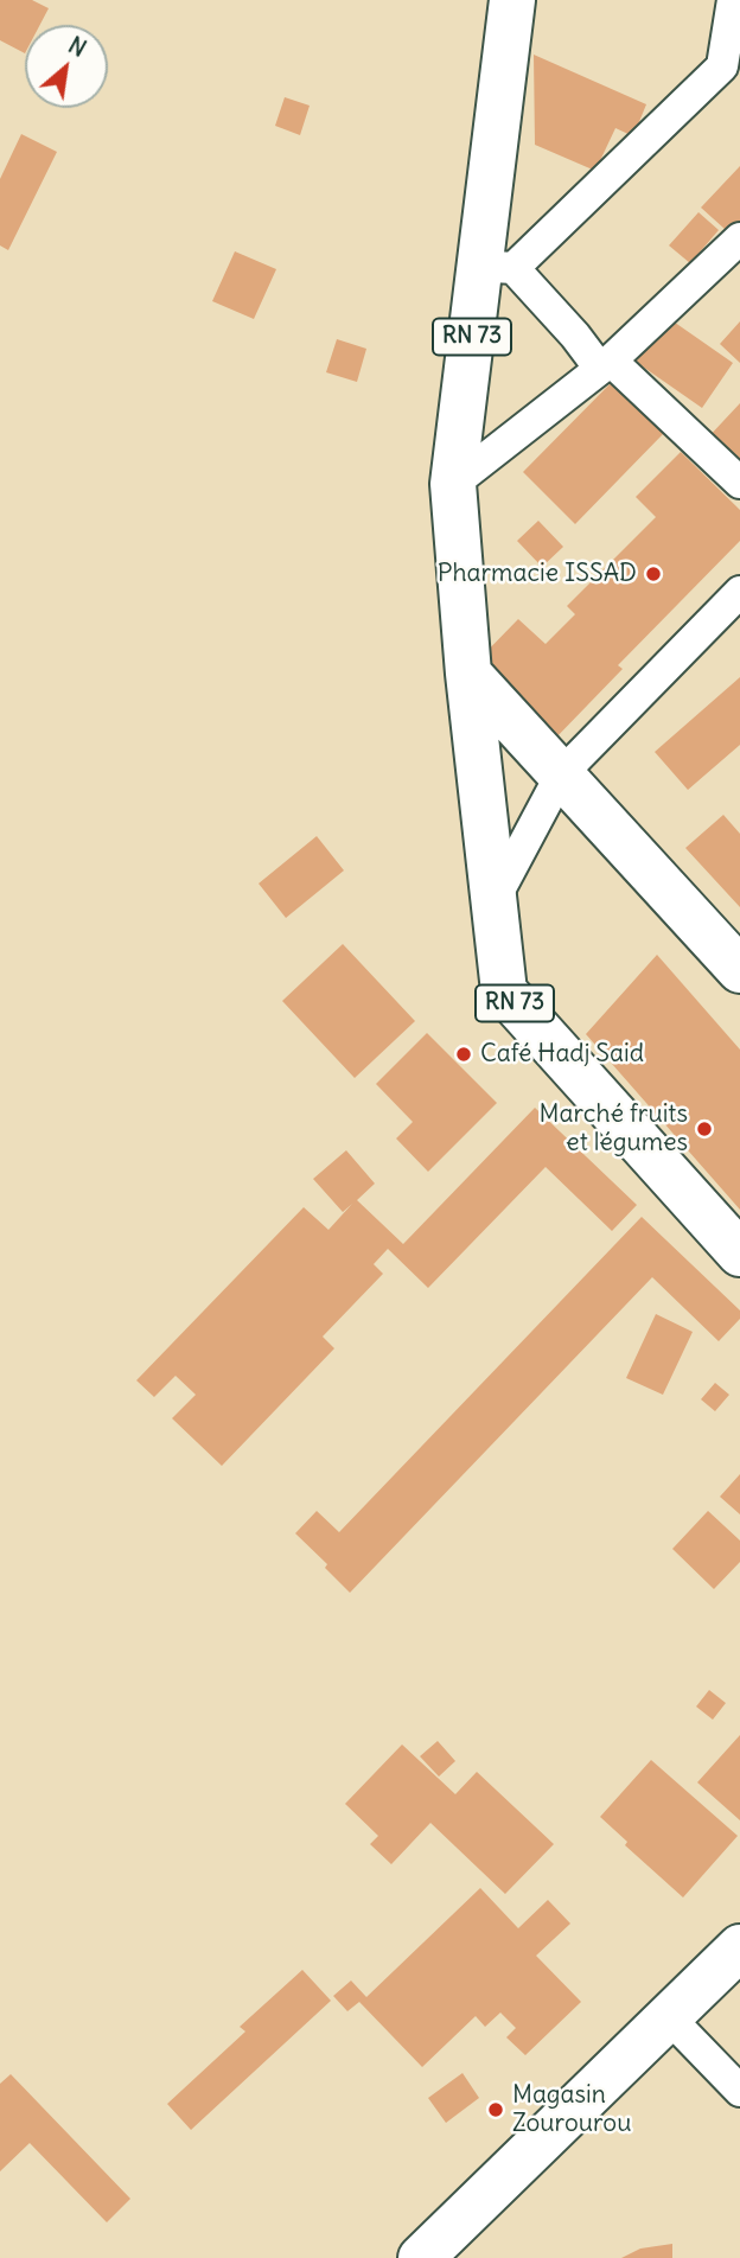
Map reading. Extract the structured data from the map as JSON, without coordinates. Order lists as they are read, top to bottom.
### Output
{
  "streets": {
    "main road": ["RN 73"]
  },
  "places": [
    "Pharmacie ISSAD",
    "Café Hadj Said",
    "Marché fruits et légumes",
    "Magasin Zourourou"
  ],
  "north": "top right"
}
